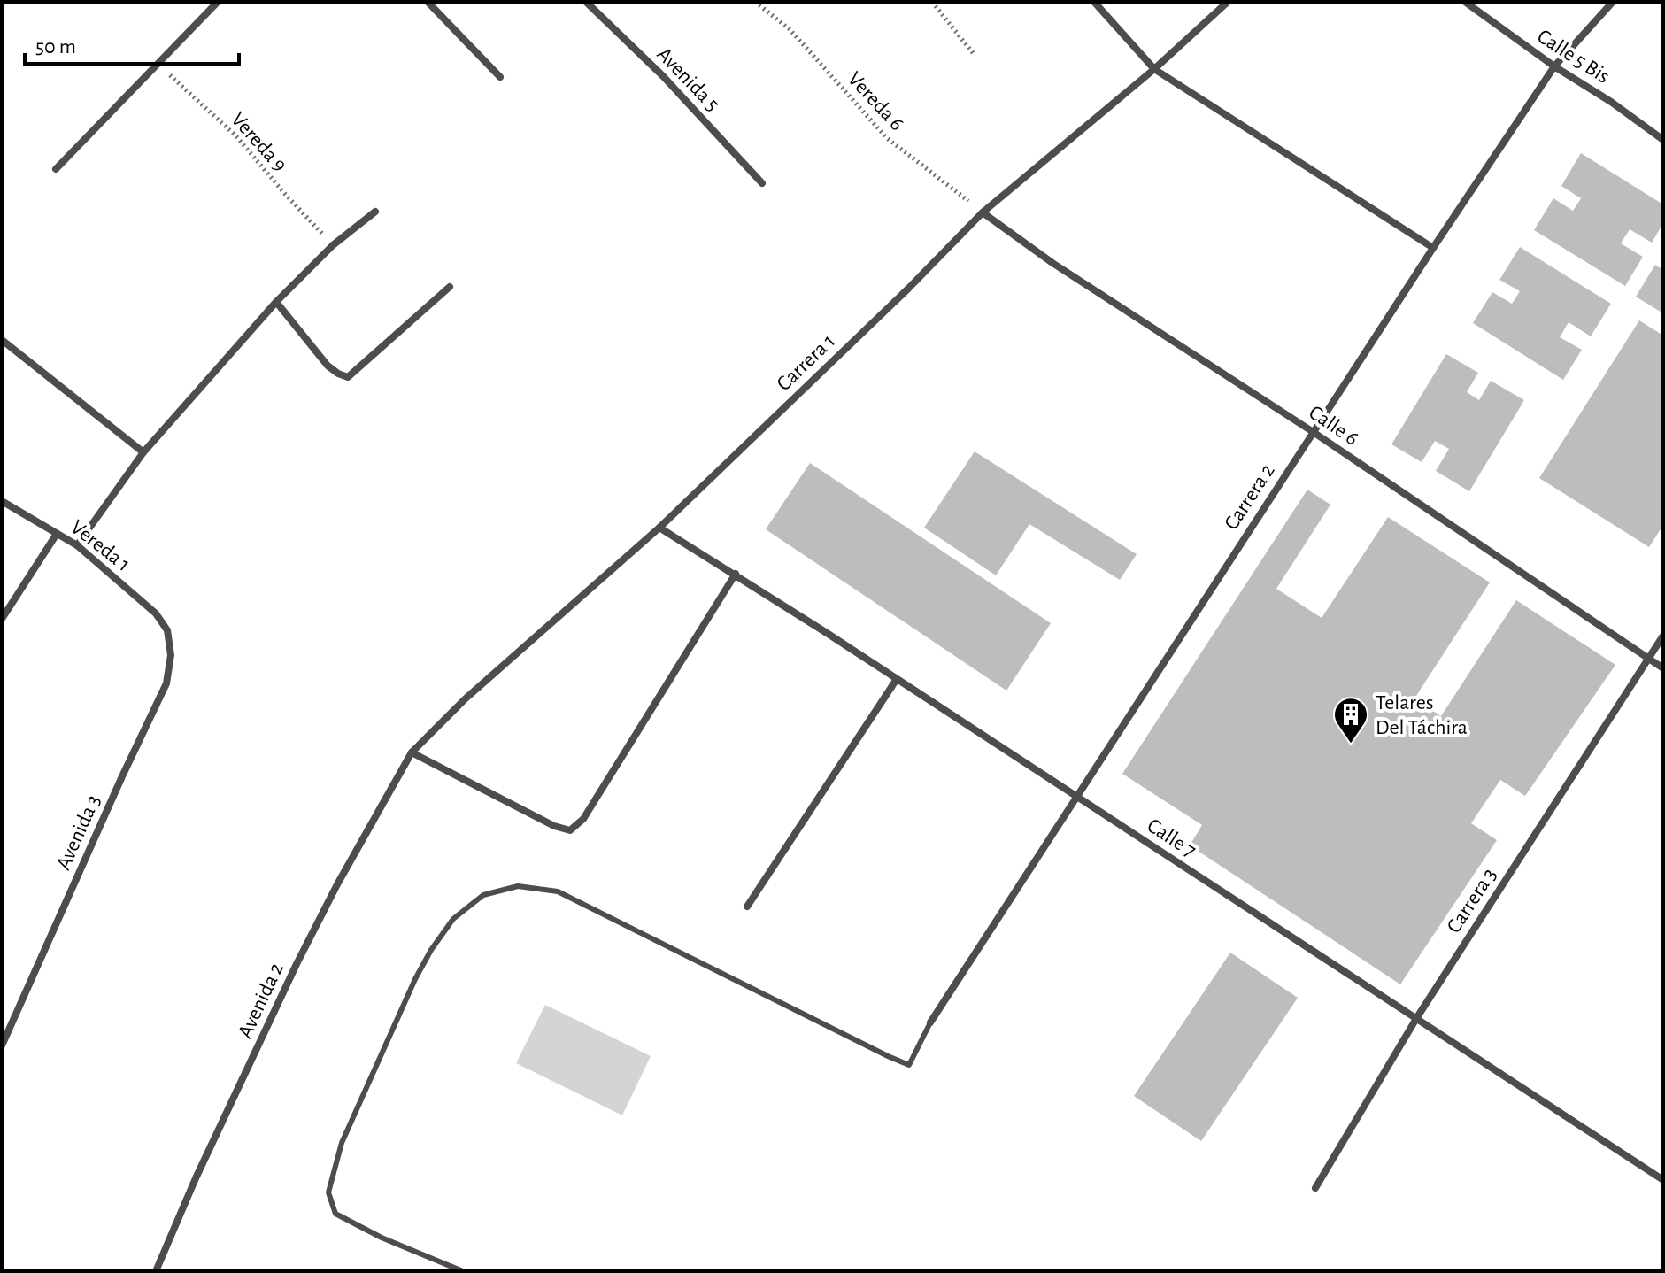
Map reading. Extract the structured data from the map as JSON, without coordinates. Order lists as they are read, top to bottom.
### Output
{
  "streets": {
    "street": [
      "Calle 5 Bis",
      "Avenida 5",
      "Carrera 1",
      "Calle 6",
      "Carrera 2",
      "Vereda 1",
      "Avenida 3",
      "Calle 7",
      "Carrera 3",
      "Avenida 2"
    ],
    "path": ["Vereda 6", "Vereda 9"]
  },
  "crossings": [
    ["Calle 5 Bis", "Carrera 2"],
    ["Vereda 6", "Carrera 1"],
    ["Vereda 6", "Calle 6"],
    ["Carrera 1", "Calle 6"],
    ["Carrera 1", "Calle 7"],
    ["Carrera 1", "Avenida 2"],
    ["Calle 6", "Carrera 2"],
    ["Calle 6", "Carrera 3"],
    ["Carrera 2", "Calle 7"],
    ["Vereda 1", "Avenida 3"],
    ["Calle 7", "Carrera 3"]
  ],
  "places": {
    "building": ["Telares Del Táchira"]
  },
  "scale_bar": "50 m"
}
